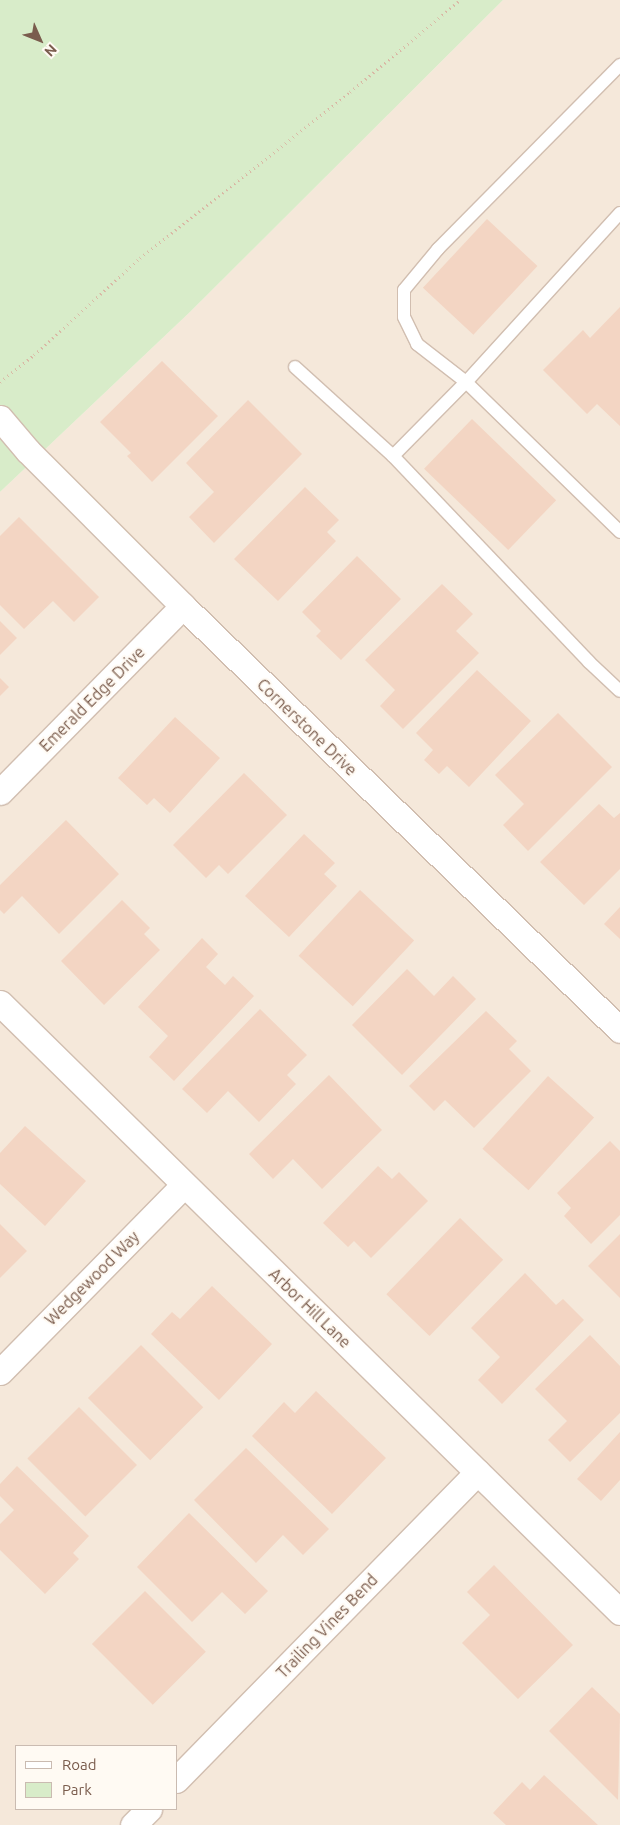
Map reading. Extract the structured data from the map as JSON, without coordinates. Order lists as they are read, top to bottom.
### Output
{
  "streets": {
    "street": [
      "Emerald Edge Drive",
      "Cornerstone Drive",
      "Wedgewood Way",
      "Arbor Hill Lane",
      "Trailing Vines Bend"
    ]
  },
  "crossings": [
    ["Emerald Edge Drive", "Cornerstone Drive"],
    ["Wedgewood Way", "Arbor Hill Lane"],
    ["Arbor Hill Lane", "Trailing Vines Bend"]
  ],
  "legend": ["Road", "Park"],
  "north": "bottom right"
}
